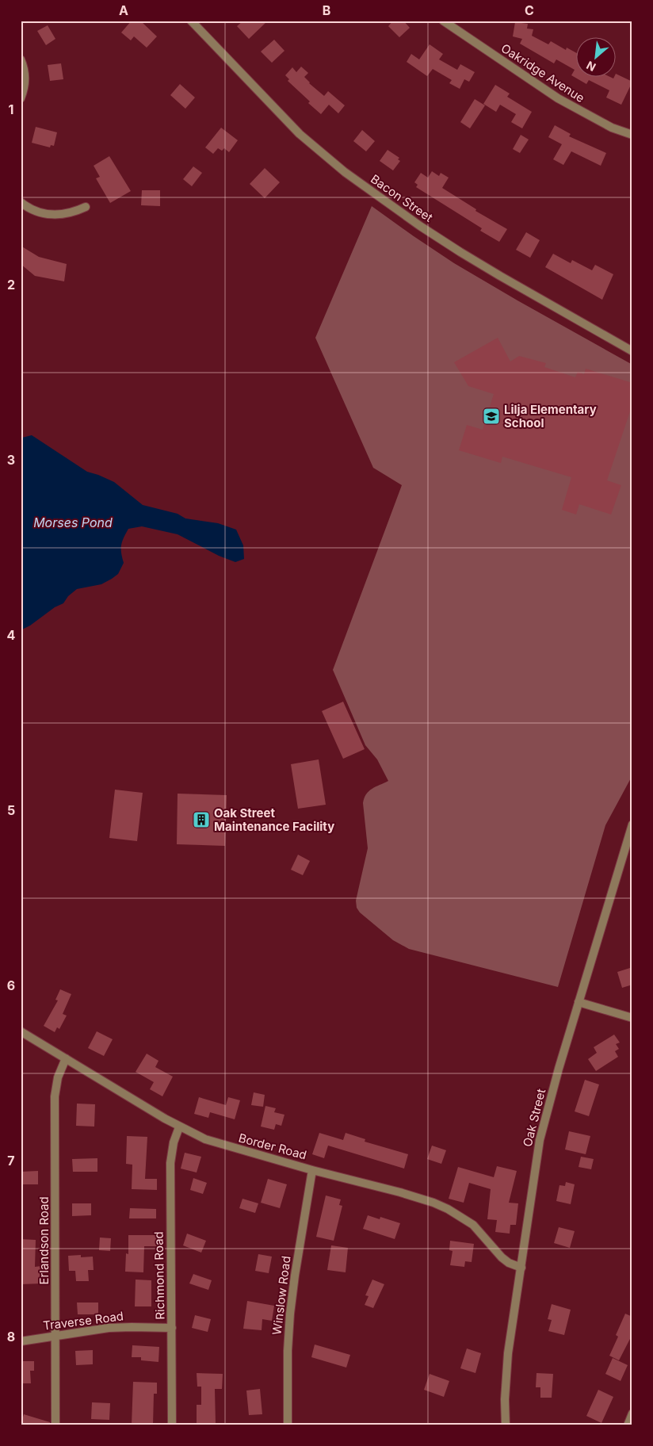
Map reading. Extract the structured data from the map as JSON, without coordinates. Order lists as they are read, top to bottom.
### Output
{
  "streets": {
    "street": [
      "Oakridge Avenue",
      "Bacon Street",
      "Oak Street",
      "Border Road",
      "Erlandson Road",
      "Richmond Road",
      "Winslow Road",
      "Traverse Road"
    ]
  },
  "crossings": [
    ["Oak Street", "Border Road"],
    ["Border Road", "Erlandson Road"],
    ["Border Road", "Richmond Road"],
    ["Border Road", "Winslow Road"],
    ["Erlandson Road", "Traverse Road"],
    ["Richmond Road", "Traverse Road"]
  ],
  "water": ["Morses Pond"],
  "places": {
    "school or university": ["Lilja Elementary School"],
    "building": ["Oak Street Maintenance Facility"]
  },
  "north": "bottom left",
  "grid": {
    "columns": ["A", "B", "C"],
    "rows": [
      "1",
      "2",
      "3",
      "4",
      "5",
      "6",
      "7",
      "8"
    ]
  }
}
